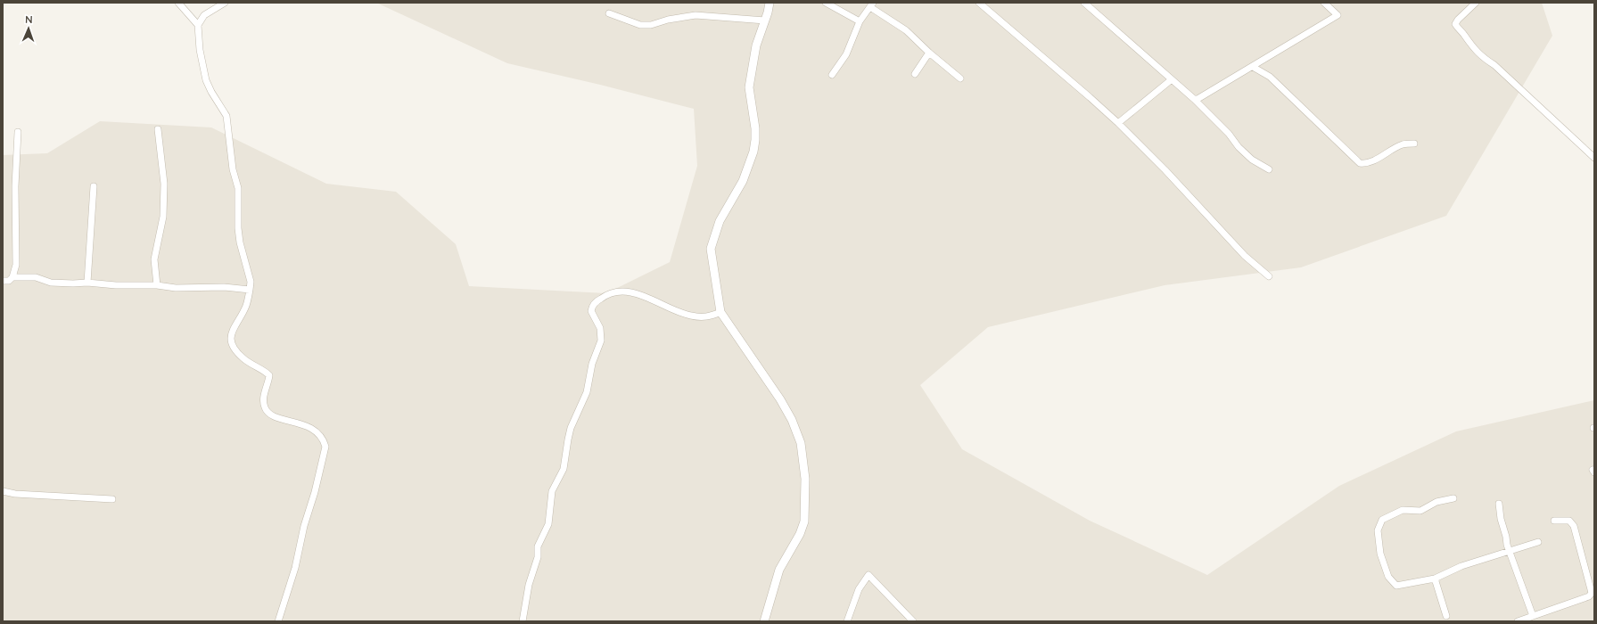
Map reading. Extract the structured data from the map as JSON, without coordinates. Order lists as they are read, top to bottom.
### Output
{
  "north": "top"
}
